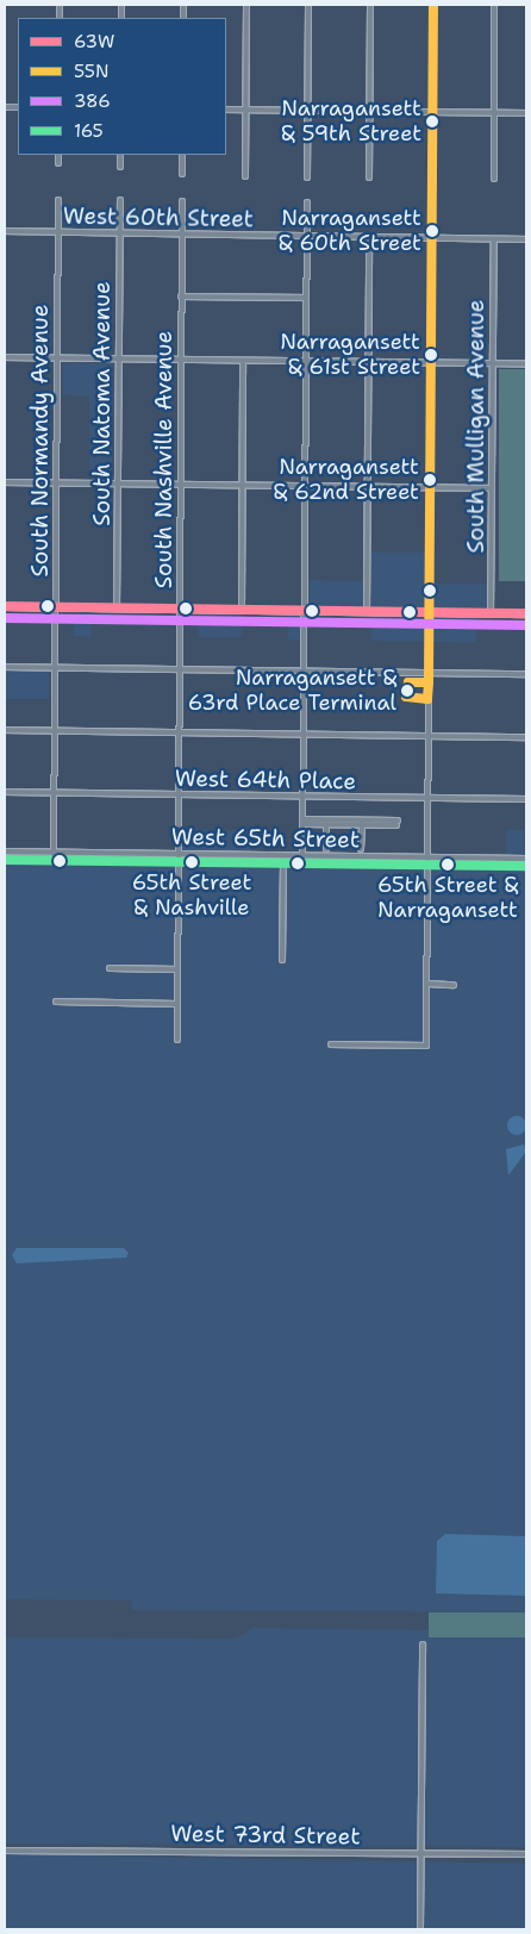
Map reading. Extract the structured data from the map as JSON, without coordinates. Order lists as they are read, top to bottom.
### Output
{
  "streets": {
    "street": [
      "West 60th Street",
      "South Natoma Avenue",
      "South Mulligan Avenue",
      "South Normandy Avenue",
      "South Nashville Avenue",
      "West 64th Place",
      "West 65th Street",
      "West 73rd Street"
    ]
  },
  "crossings": [
    ["West 60th Street", "South Natoma Avenue"],
    ["West 60th Street", "South Mulligan Avenue"],
    ["West 60th Street", "South Normandy Avenue"],
    ["West 60th Street", "South Nashville Avenue"],
    ["South Normandy Avenue", "West 64th Place"],
    ["South Normandy Avenue", "West 65th Street"],
    ["South Nashville Avenue", "West 64th Place"],
    ["South Nashville Avenue", "West 65th Street"]
  ],
  "places": [
    "Narragansett & 59th Street",
    "Narragansett & 60th Street",
    "Narragansett & 61st Street",
    "Narragansett & 62nd Street",
    "Narragansett & 63rd Place Terminal",
    "65th Street & Nashville",
    "65th Street & Narragansett"
  ],
  "lines": [
    "transit line 55N",
    "transit line 63W",
    "transit line 386",
    "transit line 165"
  ],
  "legend": [
    "63W",
    "55N",
    "386",
    "165"
  ]
}
